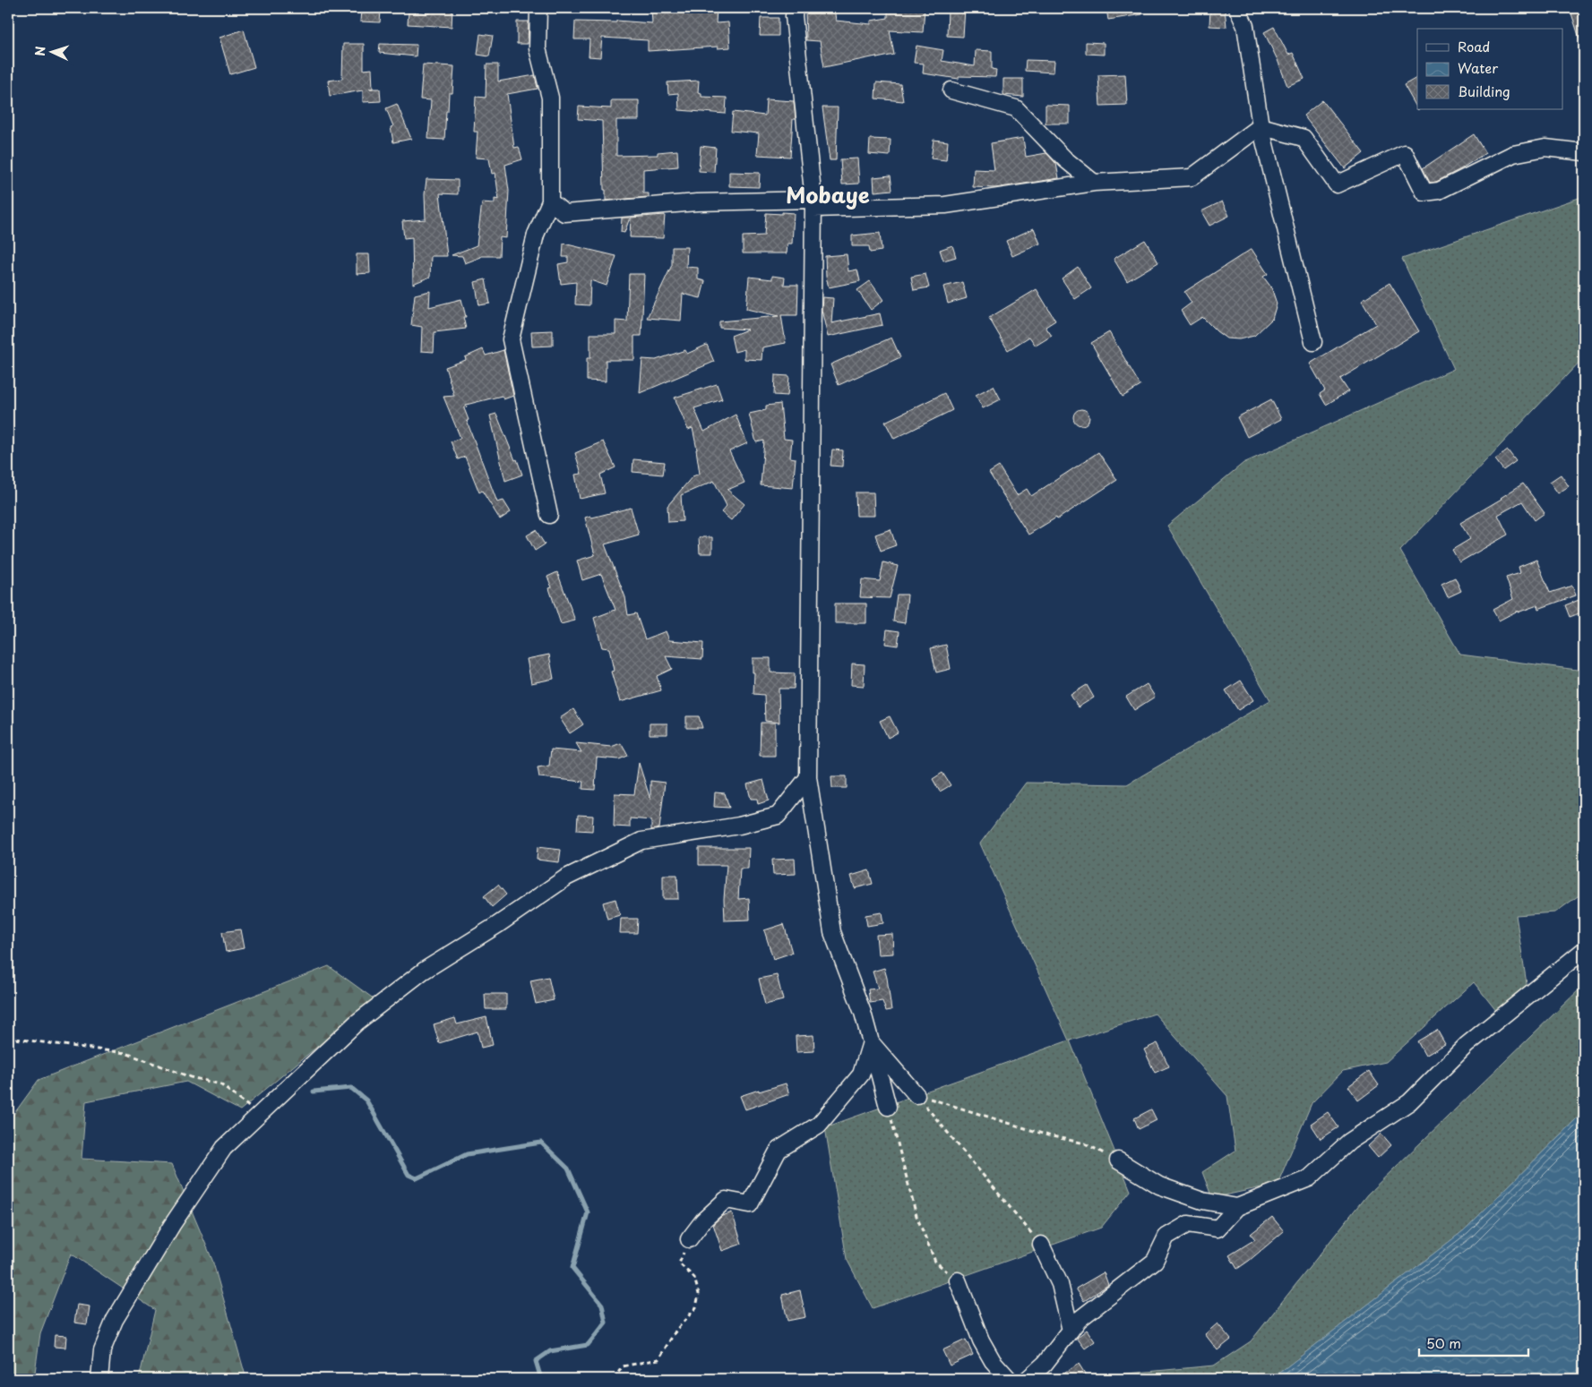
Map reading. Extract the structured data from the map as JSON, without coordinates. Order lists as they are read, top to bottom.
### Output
{
  "districts": ["Mobaye"],
  "legend": ["Road", "Water", "Building"],
  "scale_bar": "50 m",
  "north": "left"
}
